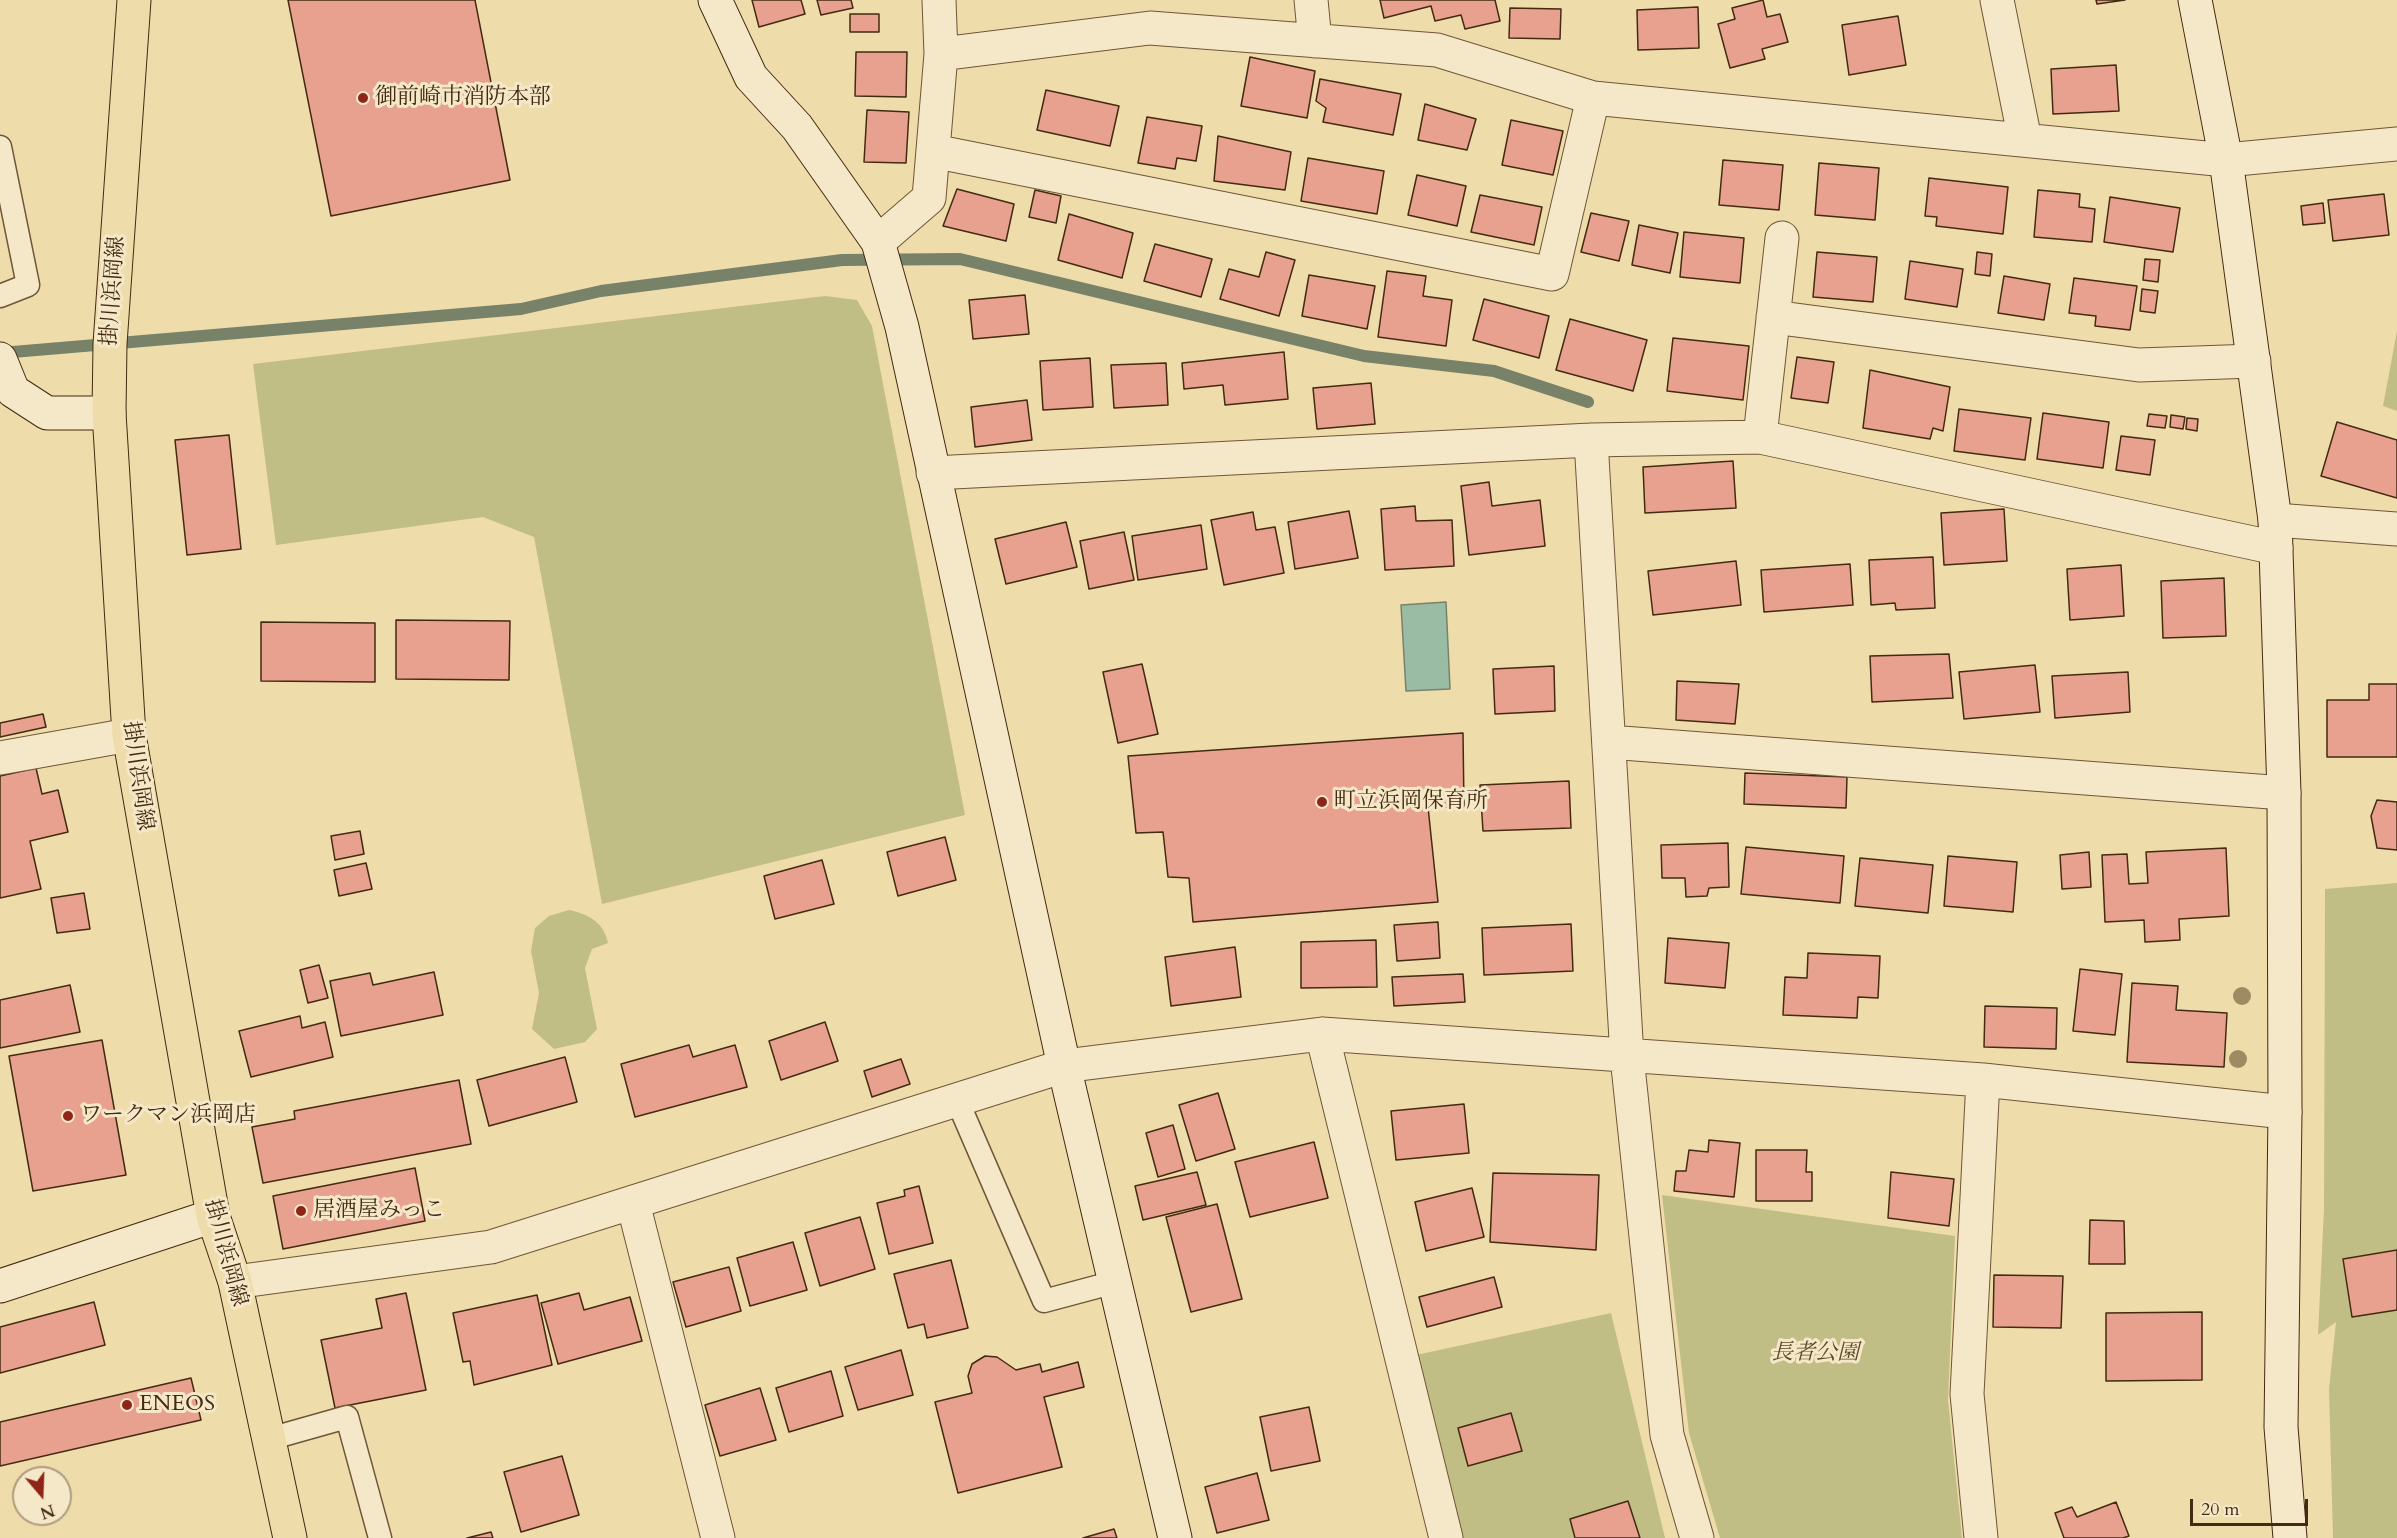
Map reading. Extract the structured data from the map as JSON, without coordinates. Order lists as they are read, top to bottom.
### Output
{
  "streets": {
    "main road": ["掛川浜岡線"]
  },
  "parks": ["長者公園"],
  "places": [
    "御前崎市消防本部",
    "町立浜岡保育所",
    "ワークマン浜岡店",
    "居酒屋みっこ",
    "ENEOS"
  ],
  "scale_bar": "20 m",
  "north": "bottom"
}
